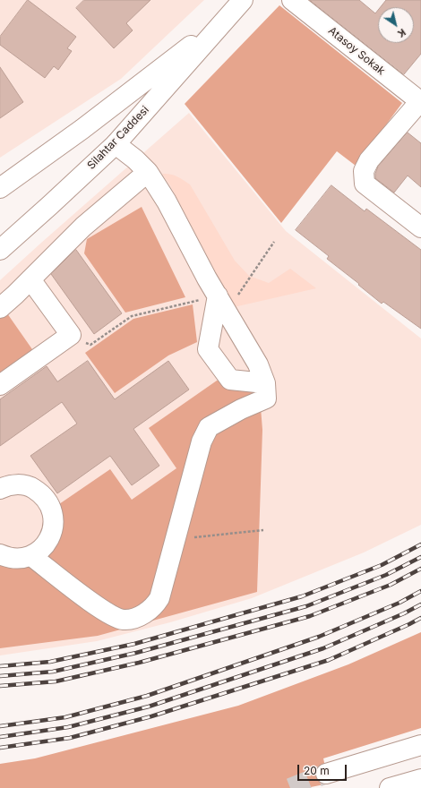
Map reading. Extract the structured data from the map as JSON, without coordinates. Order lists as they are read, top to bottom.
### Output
{
  "streets": {
    "main road": ["Atasoy Sokak", "Silahtar Caddesi"]
  },
  "scale_bar": "20 m",
  "north": "bottom right"
}
